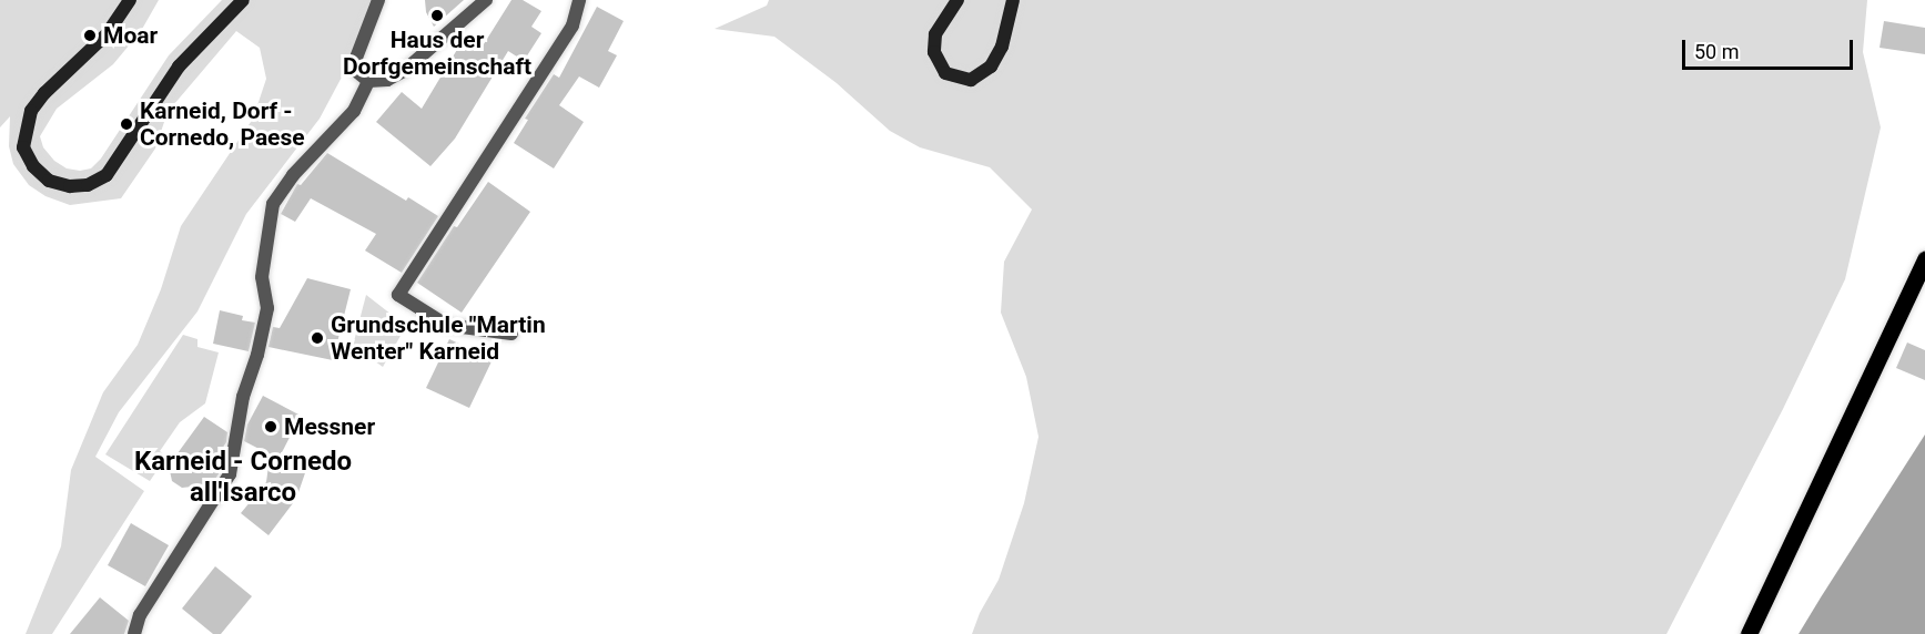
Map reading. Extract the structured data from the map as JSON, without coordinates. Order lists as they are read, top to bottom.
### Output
{
  "districts": ["Karneid - Cornedo all'Isarco"],
  "places": [
    "Haus der Dorfgemeinschaft",
    "Moar",
    "Karneid, Dorf - Cornedo, Paese",
    "Grundschule \"Martin Wenter\" Karneid",
    "Messner"
  ],
  "scale_bar": "50 m"
}
